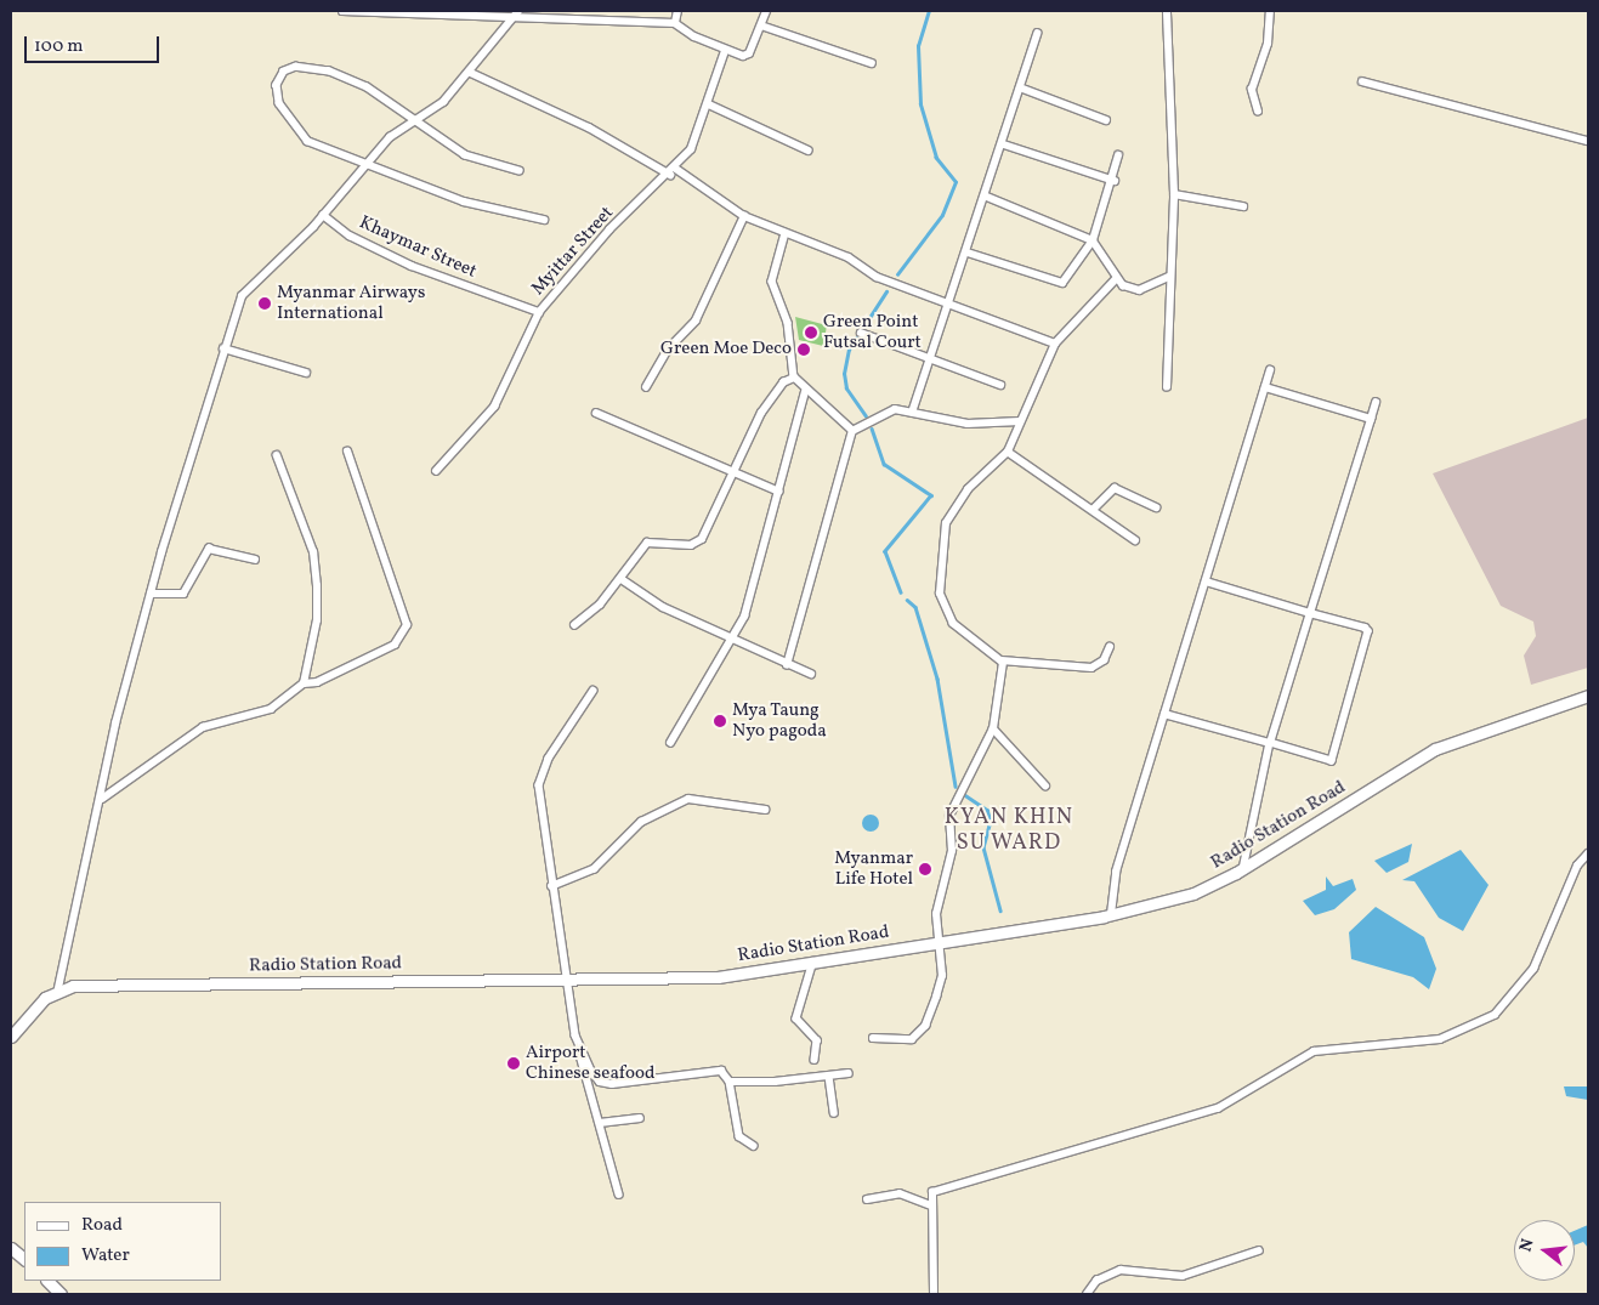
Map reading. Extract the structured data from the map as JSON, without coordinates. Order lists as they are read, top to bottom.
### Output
{
  "streets": {
    "main road": ["Radio Station Road"],
    "street": ["Khaymar Street", "Myittar Street"]
  },
  "crossings": [
    ["Khaymar Street", "Myittar Street"]
  ],
  "districts": ["KYAN KHIN SU WARD"],
  "places": [
    "Myanmar Airways International",
    "Green Point Futsal Court",
    "Green Moe Deco",
    "Mya Taung Nyo pagoda",
    "Myanmar Life Hotel",
    "Airport Chinese seafood"
  ],
  "legend": ["Road", "Water"],
  "scale_bar": "100 m",
  "north": "left"
}
